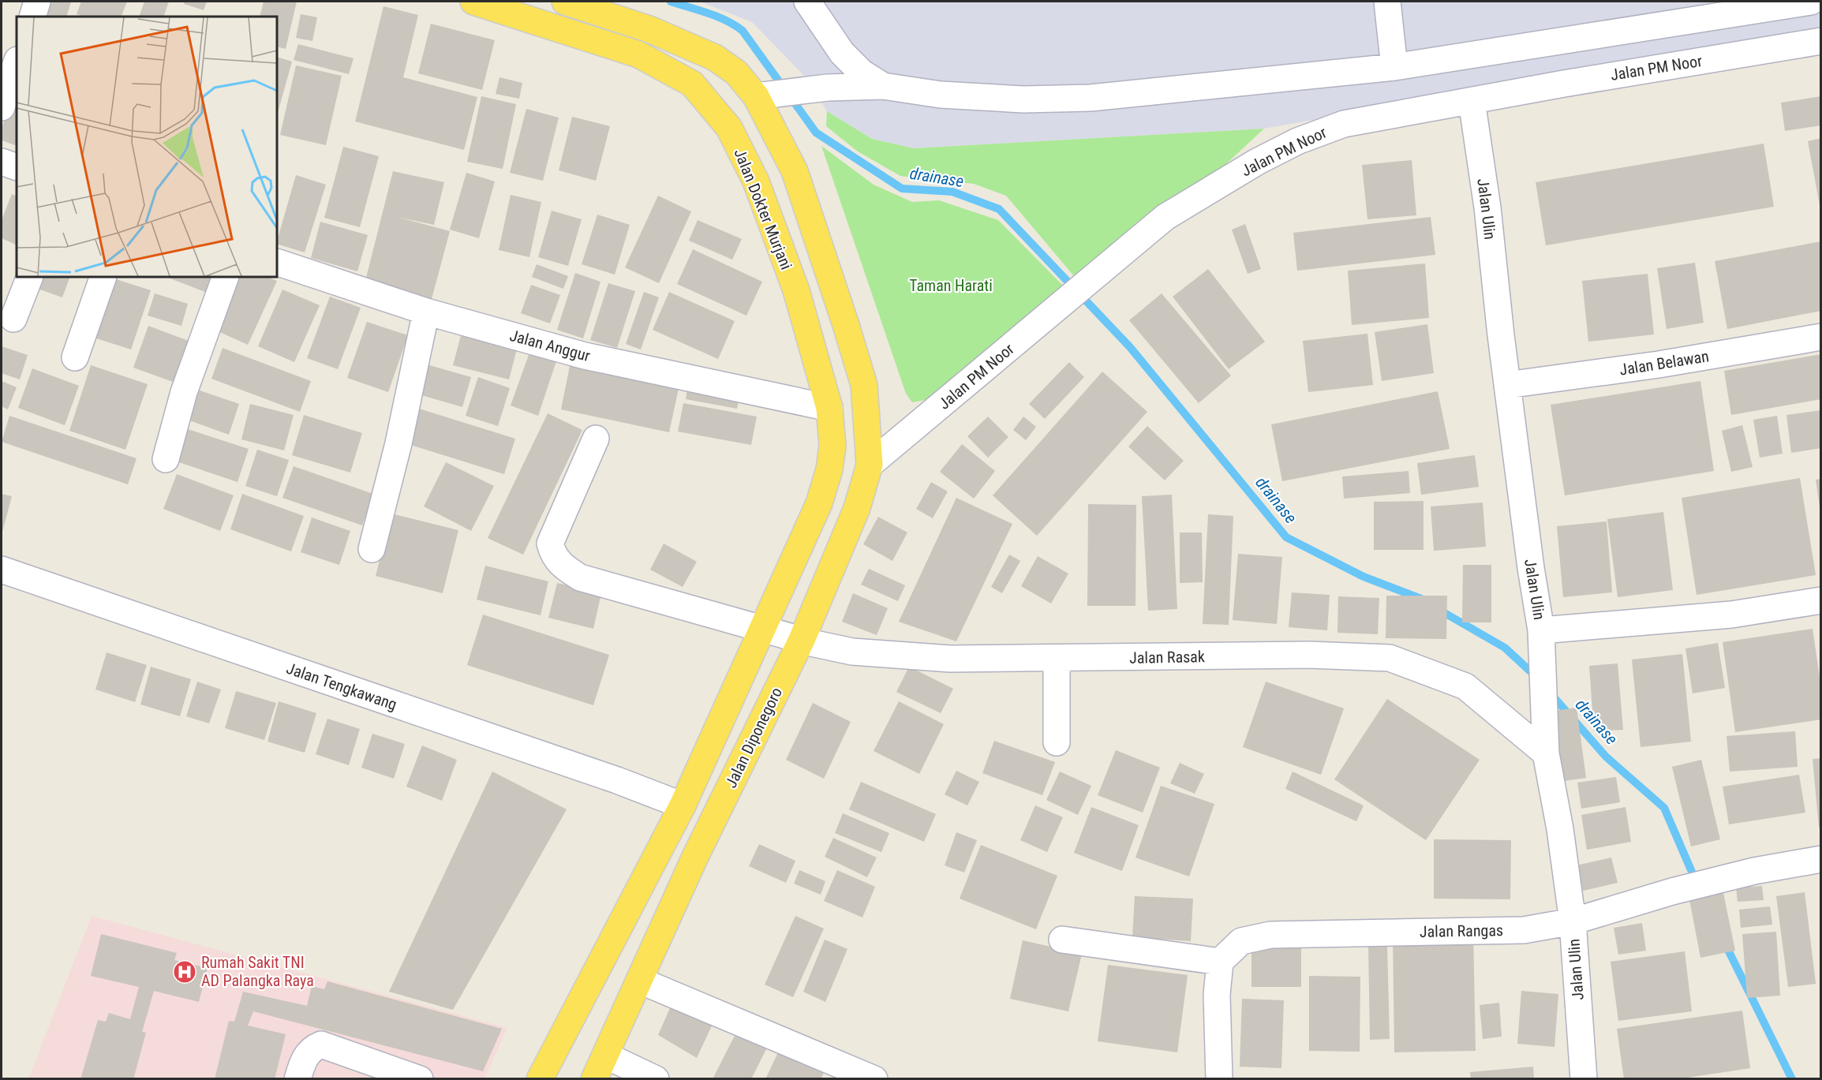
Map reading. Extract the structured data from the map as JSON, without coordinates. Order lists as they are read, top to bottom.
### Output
{
  "streets": {
    "main road": ["Jalan Dokter Murjani", "Jalan Diponegoro"],
    "street": [
      "Jalan PM Noor",
      "Jalan Ulin",
      "Jalan Anggur",
      "Jalan Belawan",
      "Jalan Rasak",
      "Jalan Tengkawang",
      "Jalan Rangas"
    ]
  },
  "crossings": [
    ["Jalan PM Noor", "Jalan Ulin"],
    ["Jalan PM Noor", "Jalan Diponegoro"],
    ["Jalan Dokter Murjani", "Jalan Anggur"],
    ["Jalan Ulin", "Jalan Belawan"],
    ["Jalan Ulin", "Jalan Rasak"],
    ["Jalan Ulin", "Jalan Rangas"],
    ["Jalan Rasak", "Jalan Diponegoro"]
  ],
  "water": ["drainase"],
  "parks": ["Taman Harati"],
  "places": {
    "hospital": ["Rumah Sakit TNI AD Palangka Raya"]
  }
}
